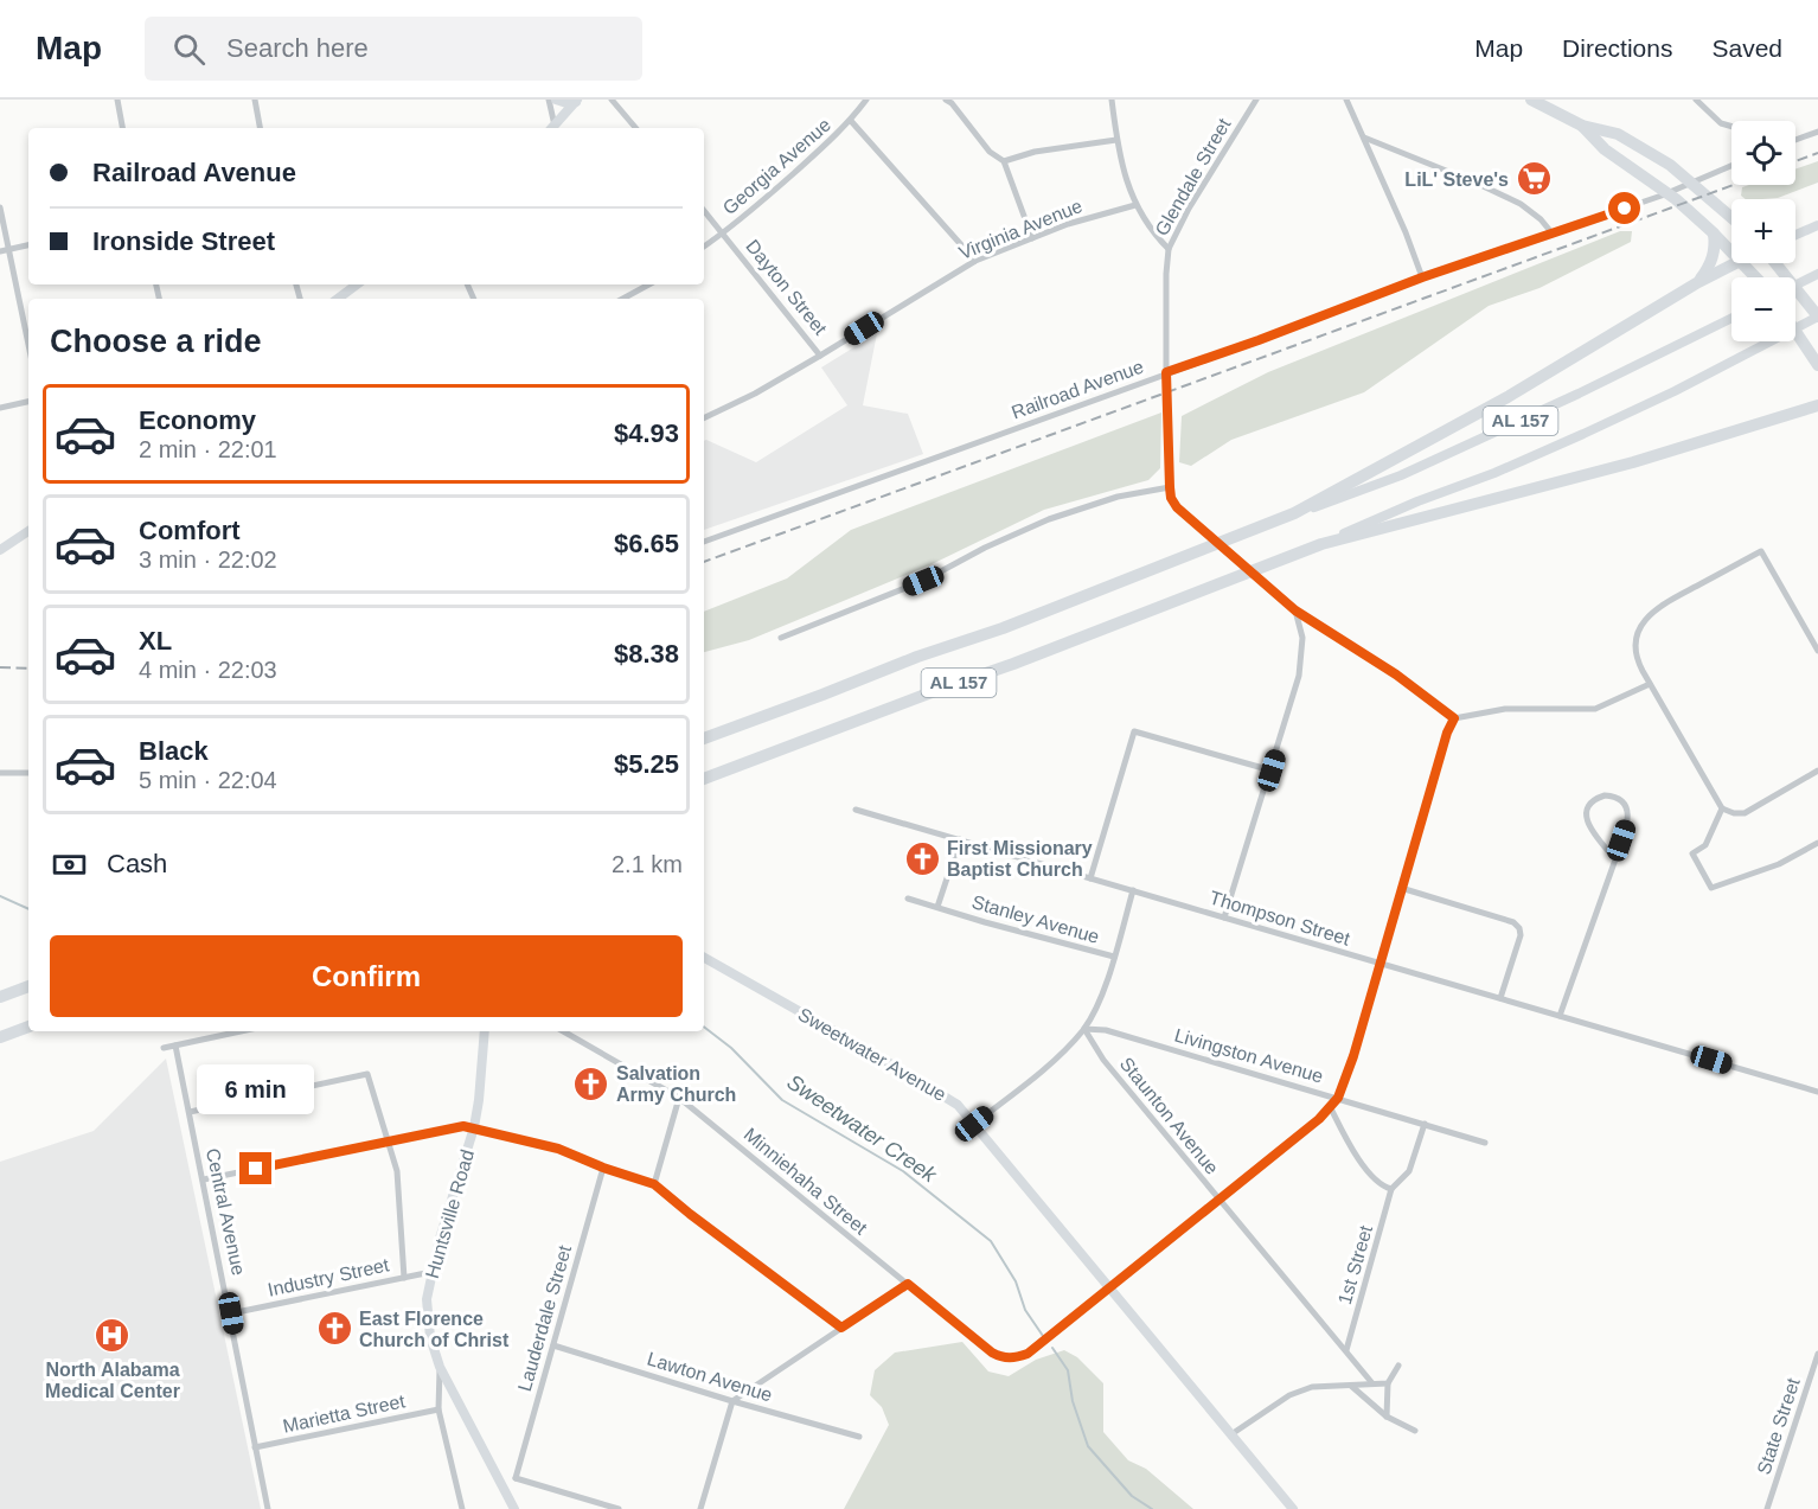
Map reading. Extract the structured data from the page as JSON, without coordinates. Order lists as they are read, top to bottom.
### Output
{
  "streets": {
    "highway": ["AL 157"],
    "street": [
      "Georgia Avenue",
      "Glendale Street",
      "Virginia Avenue",
      "Dayton Street",
      "Railroad Avenue",
      "Thompson Street",
      "Stanley Avenue",
      "Sweetwater Avenue",
      "Livingston Avenue",
      "Staunton Avenue",
      "Minniehaha Street",
      "Central Avenue",
      "Huntsville Road",
      "1st Street",
      "Industry Street",
      "Lauderdale Street",
      "Lawton Avenue",
      "Marietta Street",
      "State Street"
    ]
  },
  "crossings": [
    ["Georgia Avenue", "Dayton Street"],
    ["Glendale Street", "Railroad Avenue"],
    ["Virginia Avenue", "Dayton Street"],
    ["Sweetwater Avenue", "Minniehaha Street"],
    ["Livingston Avenue", "Staunton Avenue"],
    ["Staunton Avenue", "1st Street"],
    ["Central Avenue", "Industry Street"],
    ["Central Avenue", "Marietta Street"],
    ["Huntsville Road", "Industry Street"],
    ["Lauderdale Street", "Lawton Avenue"]
  ],
  "water": ["Sweetwater Creek"],
  "places": {
    "supermarket": ["LiL' Steve's"],
    "church": ["First Missionary Baptist Church", "Salvation Army Church", "East Florence Church of Christ"],
    "hospital": ["North Alabama Medical Center"]
  },
  "page": {
    "header": "Map",
    "search": "Search here",
    "nav": ["Map", "Directions", "Saved"],
    "map_buttons": ["+", "−"],
    "banner": ["Railroad Avenue", "Ironside Street"],
    "heading": "Choose a ride",
    "list": [
      {
        "name": "Economy",
        "note": "2 min · 22:01",
        "value": "$4.93"
      },
      {
        "name": "Comfort",
        "note": "3 min · 22:02",
        "value": "$6.65"
      },
      {
        "name": "XL",
        "note": "4 min · 22:03",
        "value": "$8.38"
      },
      {
        "name": "Black",
        "note": "5 min · 22:04",
        "value": "$5.25"
      }
    ],
    "pay": ["Cash", "2.1 km"],
    "buttons": "Confirm",
    "bubble": "6 min"
  }
}
